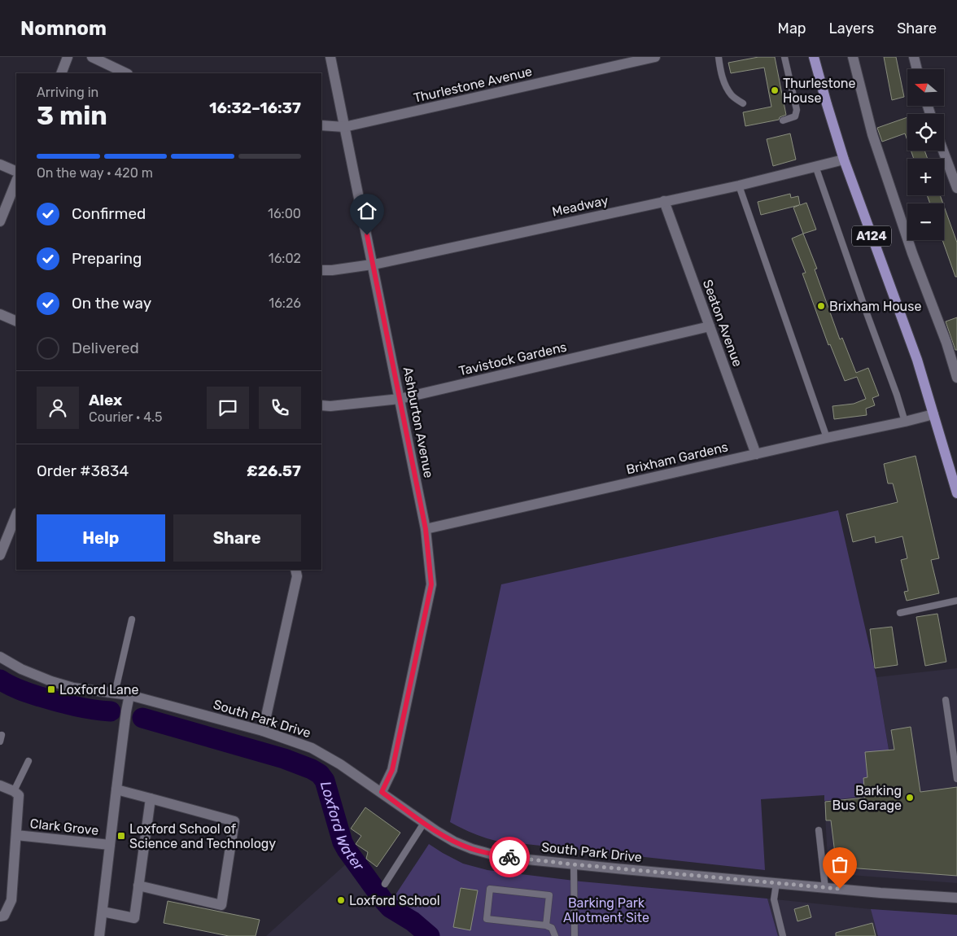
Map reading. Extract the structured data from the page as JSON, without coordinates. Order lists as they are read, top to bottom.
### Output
{
  "streets": {
    "main road": ["A124"],
    "street": [
      "Thurlestone Avenue",
      "Meadway",
      "Seaton Avenue",
      "Tavistock Gardens",
      "Ashburton Avenue",
      "Brixham Gardens",
      "South Park Drive",
      "Clark Grove"
    ]
  },
  "crossings": [
    ["Thurlestone Avenue", "Ashburton Avenue"],
    ["Meadway", "A124"],
    ["Meadway", "Seaton Avenue"],
    ["Meadway", "Ashburton Avenue"],
    ["A124", "Brixham Gardens"],
    ["Seaton Avenue", "Tavistock Gardens"],
    ["Seaton Avenue", "Brixham Gardens"],
    ["Tavistock Gardens", "Ashburton Avenue"],
    ["Ashburton Avenue", "Brixham Gardens"],
    ["Ashburton Avenue", "South Park Drive"]
  ],
  "water": ["Loxford Water"],
  "parks": ["Barking Park Allotment Site"],
  "places": {
    "other": [
      "Thurlestone House",
      "Brixham House",
      "Barking Bus Garage",
      "Loxford School"
    ],
    "transit": ["Loxford Lane", "Loxford School of Science and Technology"]
  },
  "north": "left",
  "page": {
    "header": "Nomnom",
    "nav": ["Map", "Layers", "Share"],
    "map_buttons": ["+", "−"],
    "heading": ["3 min", "Arriving in", "16:32–16:37"],
    "panel": [
      "Alex",
      "Courier · 4.5",
      "Order #3834",
      "£26.57"
    ],
    "bar": "On the way · 420 m",
    "list": [
      ["Confirmed", "16:00"],
      ["Preparing", "16:02"],
      ["On the way", "16:26"],
      "Delivered"
    ],
    "buttons": ["Help", "Share"]
  }
}
